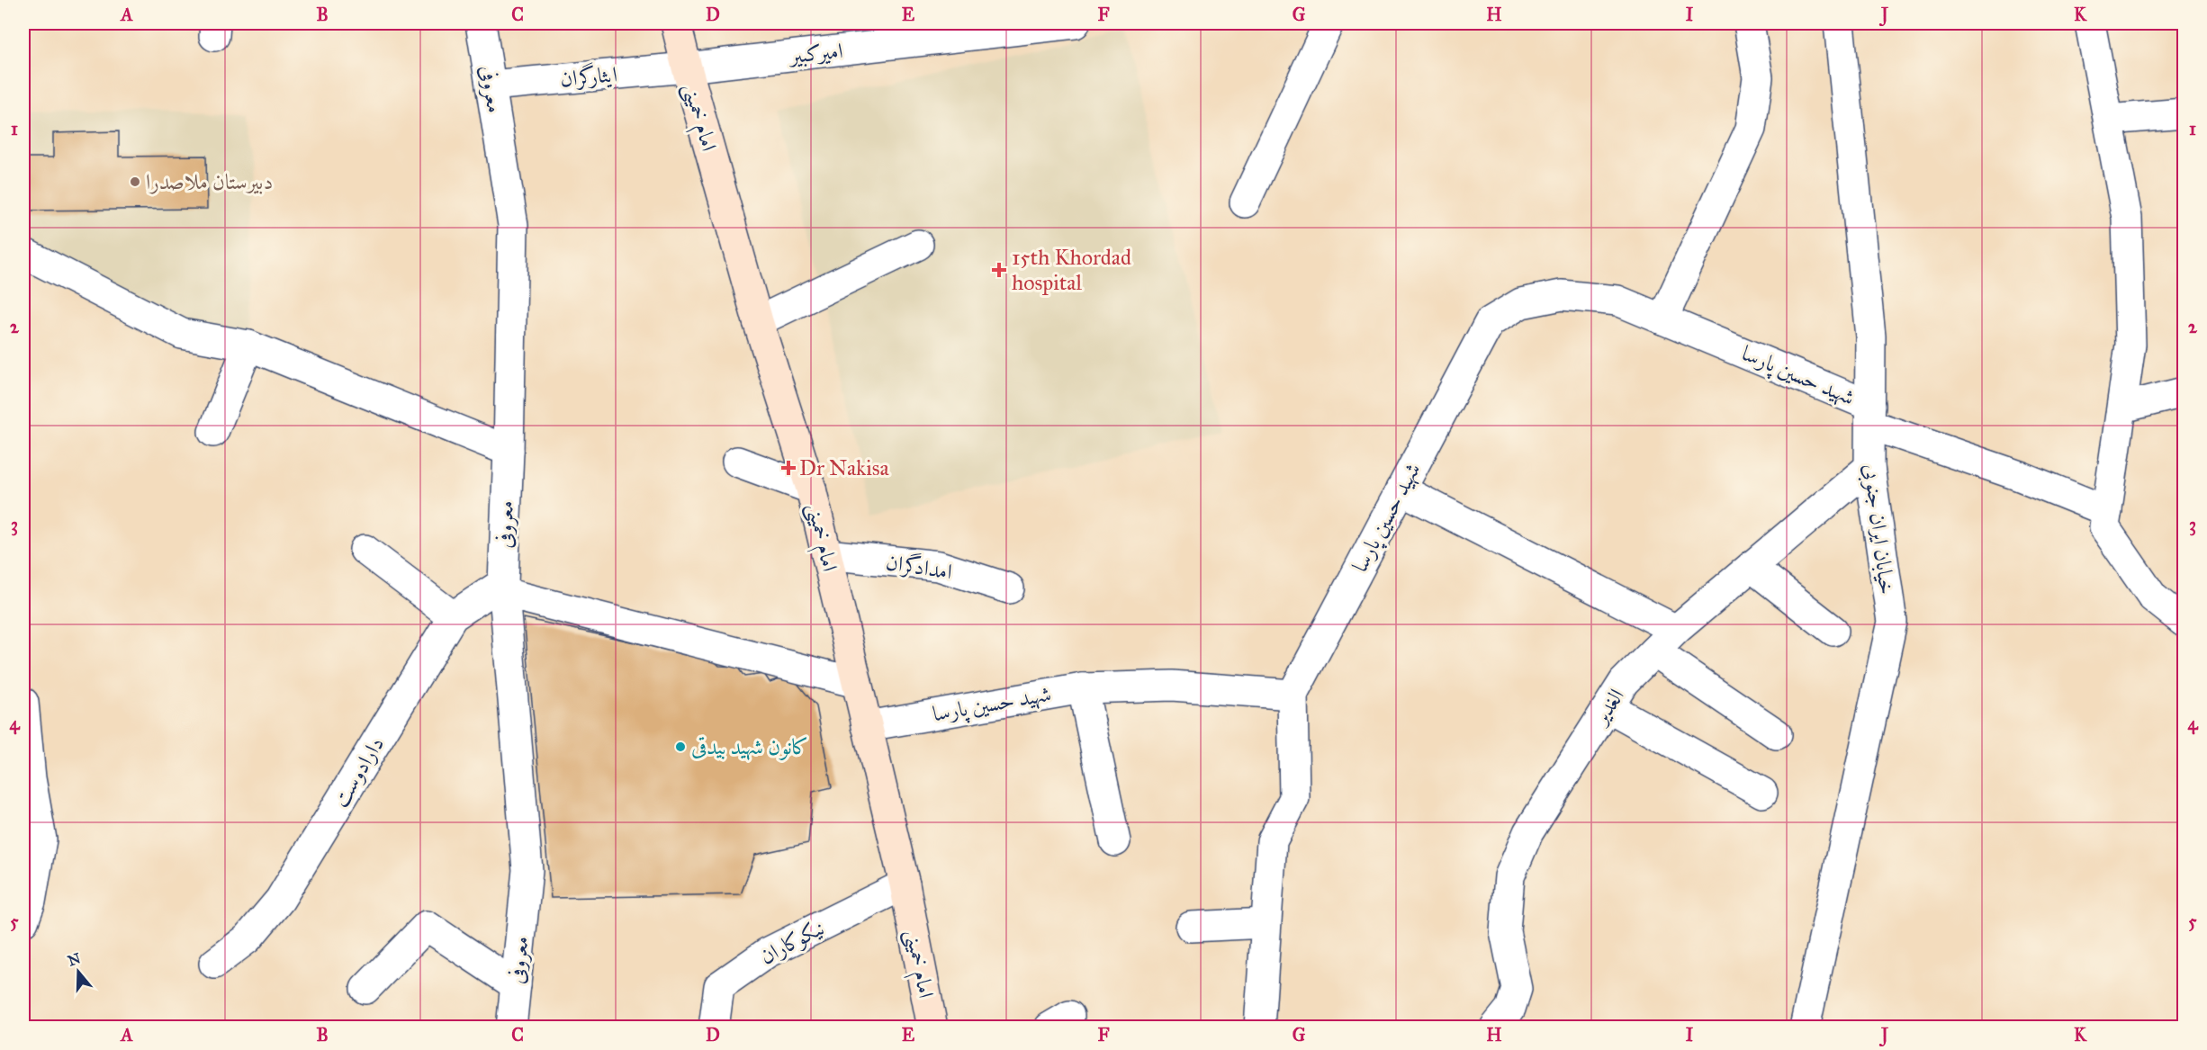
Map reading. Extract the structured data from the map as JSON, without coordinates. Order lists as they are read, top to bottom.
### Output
{
  "streets": {
    "street": [
      "امیرکبیر",
      "ایثارگران",
      "معروفی",
      "امام خمینی",
      "شهید حسین پارسا",
      "خیابان ایران جنوبی",
      "امدادگران",
      "الغدیر",
      "دارادوست",
      "نیکوکاران"
    ]
  },
  "crossings": [
    ["امیرکبیر", "ایثارگران"],
    ["امیرکبیر", "امام خمینی"],
    ["ایثارگران", "معروفی"],
    ["ایثارگران", "امام خمینی"],
    ["معروفی", "دارادوست"],
    ["امام خمینی", "شهید حسین پارسا"],
    ["امام خمینی", "امدادگران"],
    ["امام خمینی", "نیکوکاران"],
    ["شهید حسین پارسا", "خیابان ایران جنوبی"],
    ["خیابان ایران جنوبی", "الغدیر"]
  ],
  "places": {
    "other": ["دبیرستان ملاصدرا", "کانون شهید بیدقی"],
    "health": ["15th Khordad hospital", "Dr Nakisa"]
  },
  "north": "top",
  "grid": {
    "columns": [
      "A",
      "B",
      "C",
      "D",
      "E",
      "F",
      "G",
      "H",
      "I",
      "J",
      "K"
    ],
    "rows": [
      "1",
      "2",
      "3",
      "4",
      "5"
    ]
  }
}
